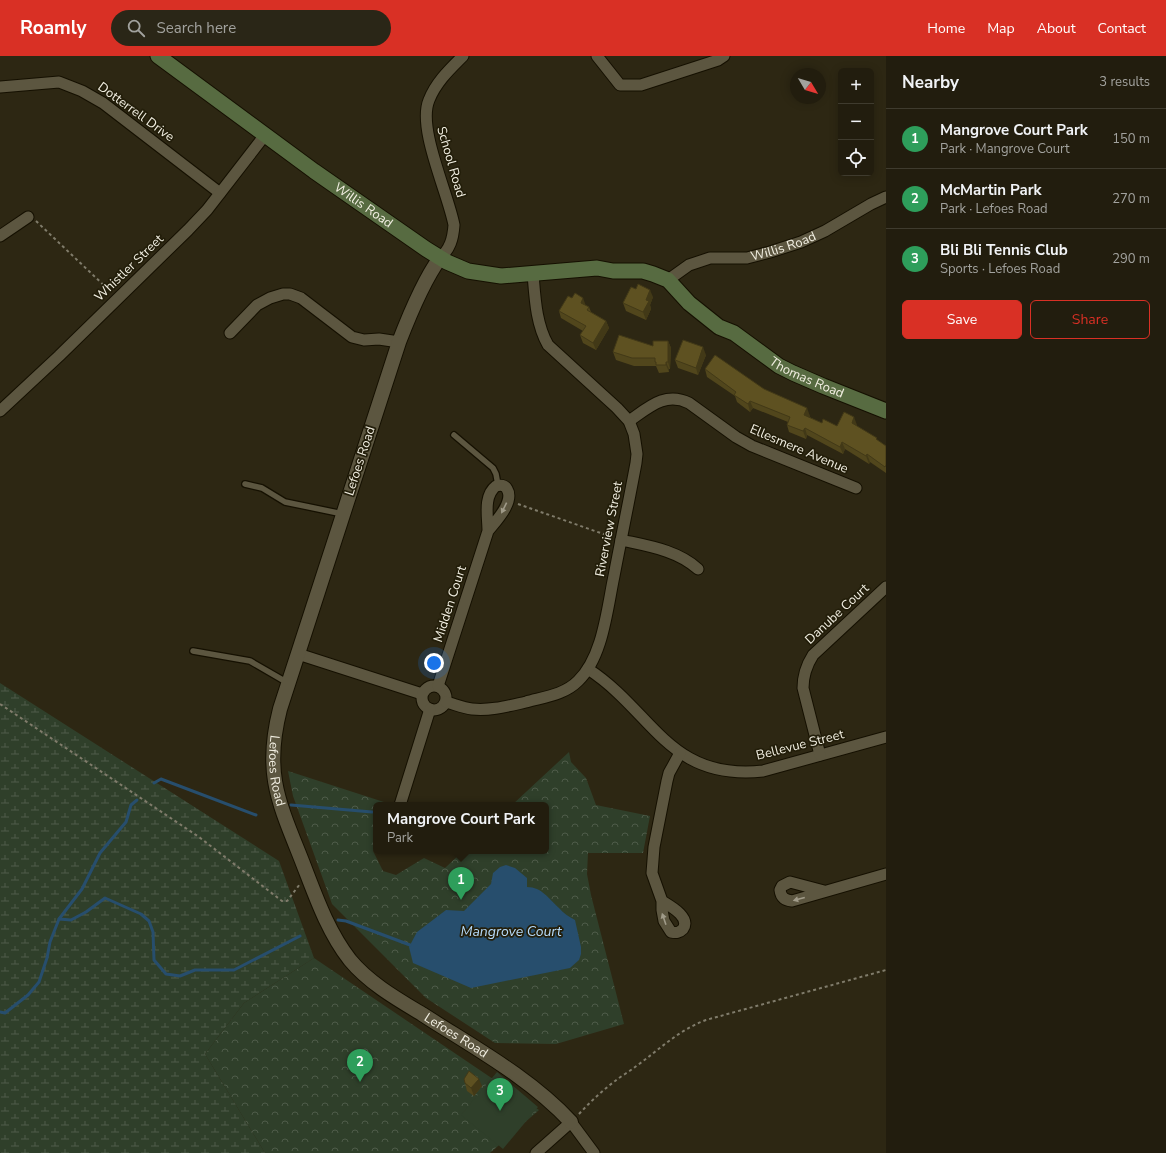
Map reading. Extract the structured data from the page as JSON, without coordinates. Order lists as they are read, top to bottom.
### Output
{
  "streets": {
    "main road": ["Willis Road", "Thomas Road"],
    "street": [
      "Dotterrell Drive",
      "School Road",
      "Whistler Street",
      "Ellesmere Avenue",
      "Lefoes Road",
      "Riverview Street",
      "Midden Court",
      "Danube Court",
      "Bellevue Street"
    ]
  },
  "crossings": [
    ["Dotterrell Drive", "Whistler Street"],
    ["School Road", "Willis Road"],
    ["School Road", "Lefoes Road"],
    ["Willis Road", "Whistler Street"],
    ["Willis Road", "Thomas Road"],
    ["Willis Road", "Lefoes Road"],
    ["Willis Road", "Riverview Street"],
    ["Ellesmere Avenue", "Riverview Street"],
    ["Riverview Street", "Midden Court"],
    ["Riverview Street", "Bellevue Street"],
    ["Danube Court", "Bellevue Street"]
  ],
  "water": ["Mangrove Court"],
  "north": "bottom right",
  "page": {
    "header": "Roamly",
    "search": "Search here",
    "nav": [
      "Home",
      "Map",
      "About",
      "Contact"
    ],
    "heading": ["Nearby", "3 results"],
    "map_buttons": ["+", "−"],
    "list": [
      {
        "mark": "1",
        "name": "Mangrove Court Park",
        "note": "Park · Mangrove Court",
        "value": "150 m"
      },
      {
        "mark": "2",
        "name": "McMartin Park",
        "note": "Park · Lefoes Road",
        "value": "270 m"
      },
      {
        "mark": "3",
        "name": "Bli Bli Tennis Club",
        "note": "Sports · Lefoes Road",
        "value": "290 m"
      }
    ],
    "buttons": ["Save", "Share"],
    "popup": ["Mangrove Court Park", "Park"],
    "pins": ["1", "2", "3"]
  }
}
